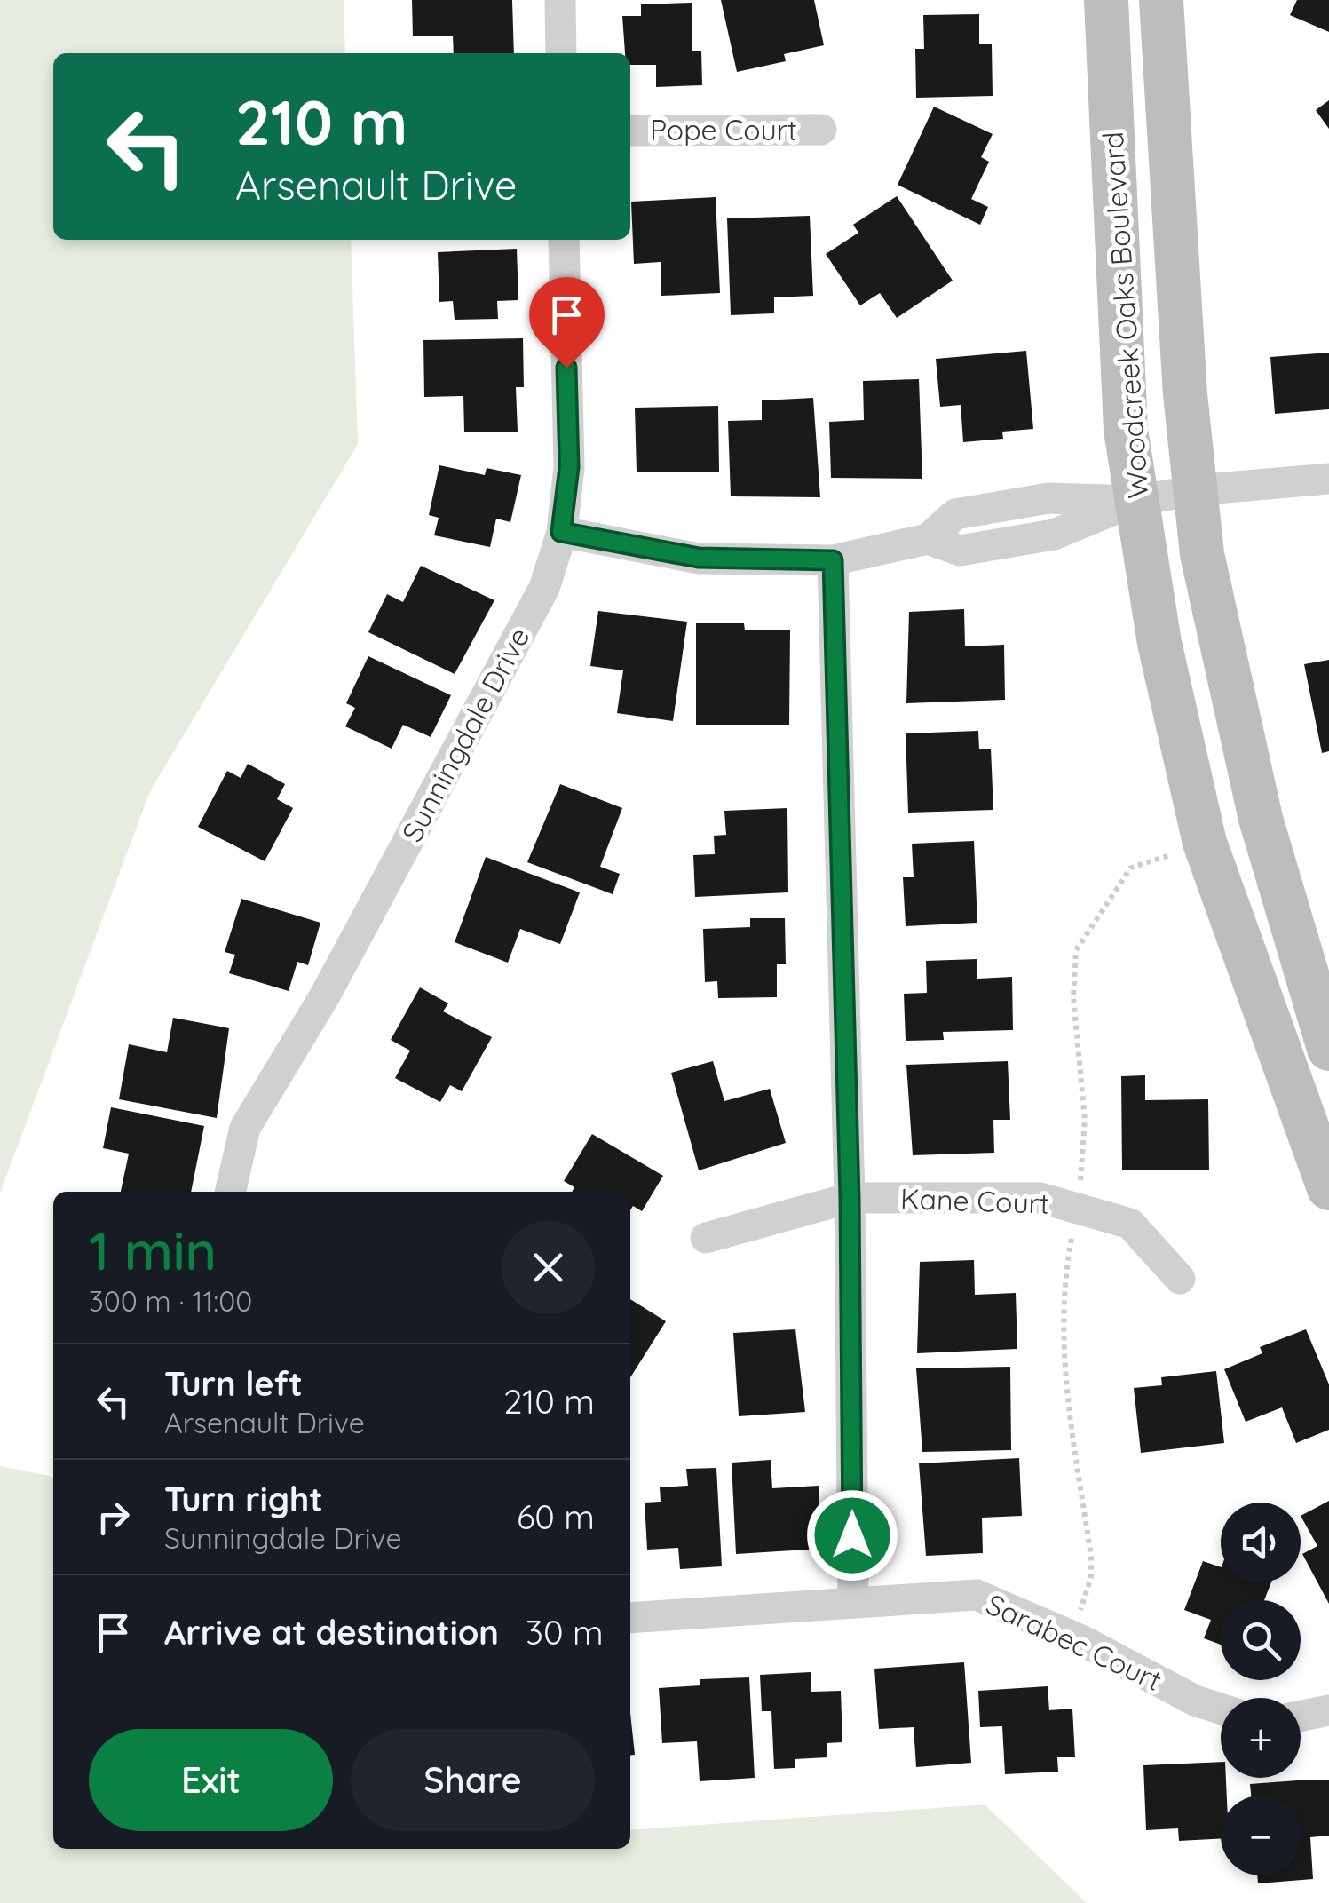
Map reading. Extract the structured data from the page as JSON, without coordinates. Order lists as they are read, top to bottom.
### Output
{
  "streets": {
    "main road": ["Woodcreek Oaks Boulevard"],
    "street": [
      "Pope Court",
      "Sunningdale Drive",
      "Kane Court",
      "Sarabec Court"
    ]
  },
  "page": {
    "turn": ["210 m", "Arsenault Drive"],
    "heading": ["1 min", "300 m · 11:00"],
    "list": [
      {
        "name": "Turn left",
        "note": "Arsenault Drive",
        "value": "210 m"
      },
      {
        "name": "Turn right",
        "note": "Sunningdale Drive",
        "value": "60 m"
      },
      {
        "name": "Arrive at destination",
        "value": "30 m"
      }
    ],
    "map_buttons": ["+", "−"],
    "buttons": ["Exit", "Share"]
  }
}
